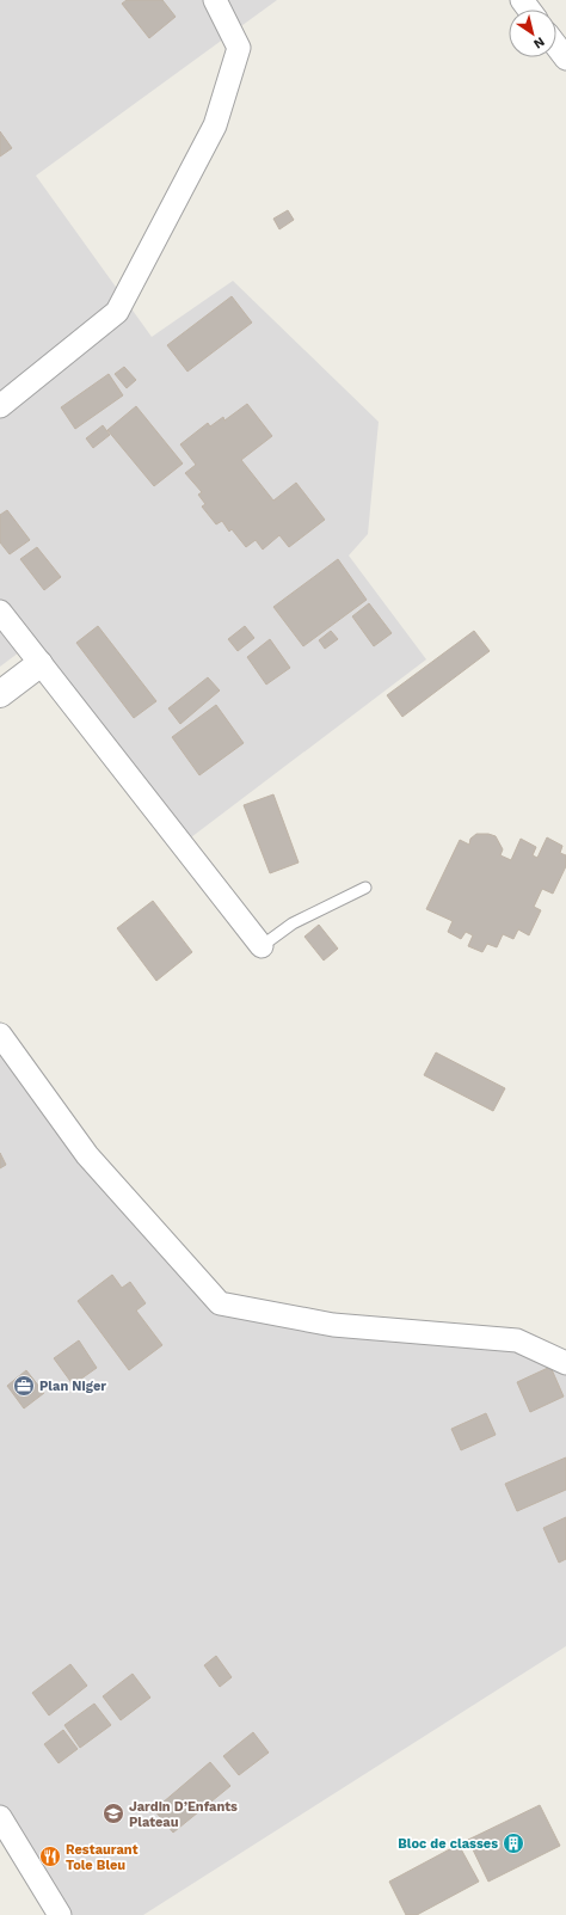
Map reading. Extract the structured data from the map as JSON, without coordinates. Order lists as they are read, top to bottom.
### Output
{
  "places": {
    "office": ["Plan Niger"],
    "school or university": ["Jardin D’Enfants Plateau"],
    "building": ["Bloc de classes"],
    "restaurant": ["Restaurant Tole Bleu"]
  },
  "north": "bottom right"
}
